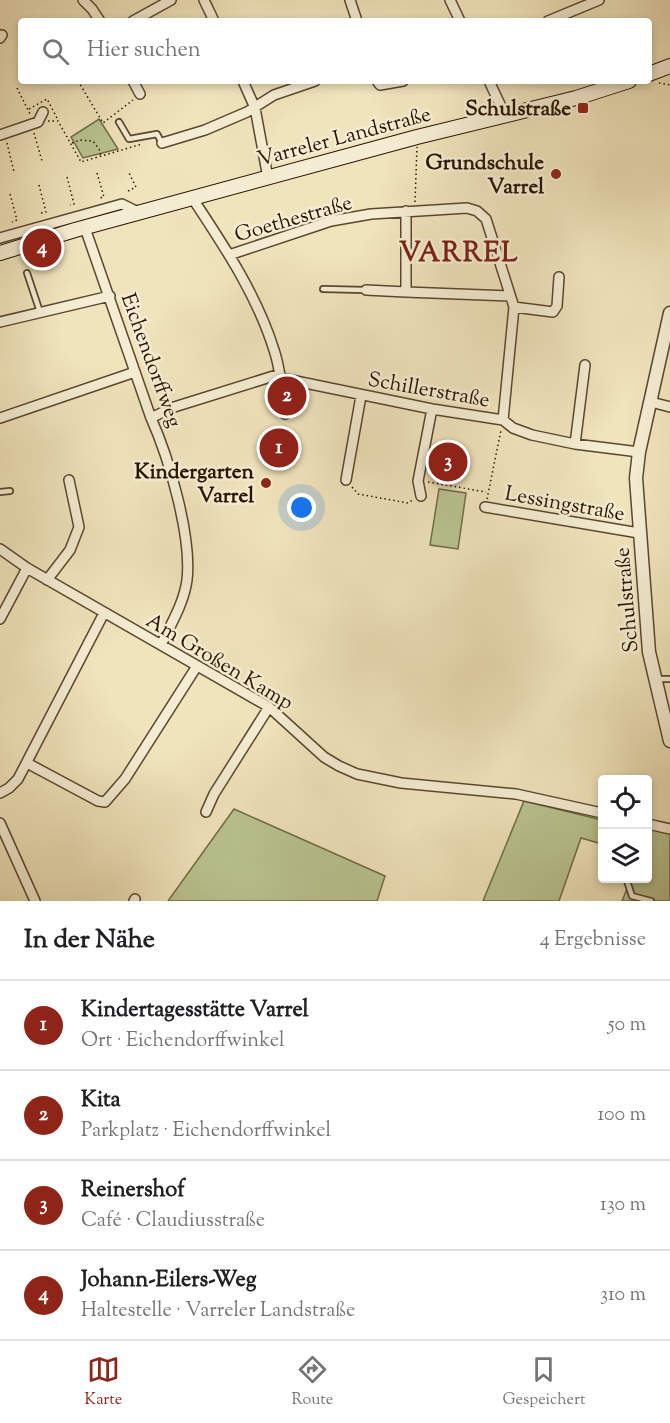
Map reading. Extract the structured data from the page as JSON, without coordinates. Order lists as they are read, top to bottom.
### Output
{
  "streets": {
    "main road": ["Varreler Landstraße"],
    "street": [
      "Goethestraße",
      "Eichendorffweg",
      "Schillerstraße",
      "Lessingstraße",
      "Schulstraße",
      "Am Großen Kamp"
    ]
  },
  "crossings": [
    ["Varreler Landstraße", "Eichendorffweg"],
    ["Goethestraße", "Schillerstraße"],
    ["Eichendorffweg", "Am Großen Kamp"],
    ["Schillerstraße", "Schulstraße"],
    ["Lessingstraße", "Schulstraße"]
  ],
  "districts": ["VARREL"],
  "places": {
    "transit": ["Schulstraße"],
    "other": ["Grundschule Varrel", "Kindergarten Varrel"]
  },
  "page": {
    "search": "Hier suchen",
    "pins": [
      "4",
      "2",
      "1",
      "3"
    ],
    "heading": ["In der Nähe", "4 Ergebnisse"],
    "list": [
      {
        "mark": "1",
        "name": "Kindertagesstätte Varrel",
        "note": "Ort · Eichendorffwinkel",
        "value": "50 m"
      },
      {
        "mark": "2",
        "name": "Kita",
        "note": "Parkplatz · Eichendorffwinkel",
        "value": "100 m"
      },
      {
        "mark": "3",
        "name": "Reinershof",
        "note": "Café · Claudiusstraße",
        "value": "130 m"
      },
      {
        "mark": "4",
        "name": "Johann-Eilers-Weg",
        "note": "Haltestelle · Varreler Landstraße",
        "value": "310 m"
      }
    ],
    "nav": ["Karte", "Route", "Gespeichert"]
  }
}
